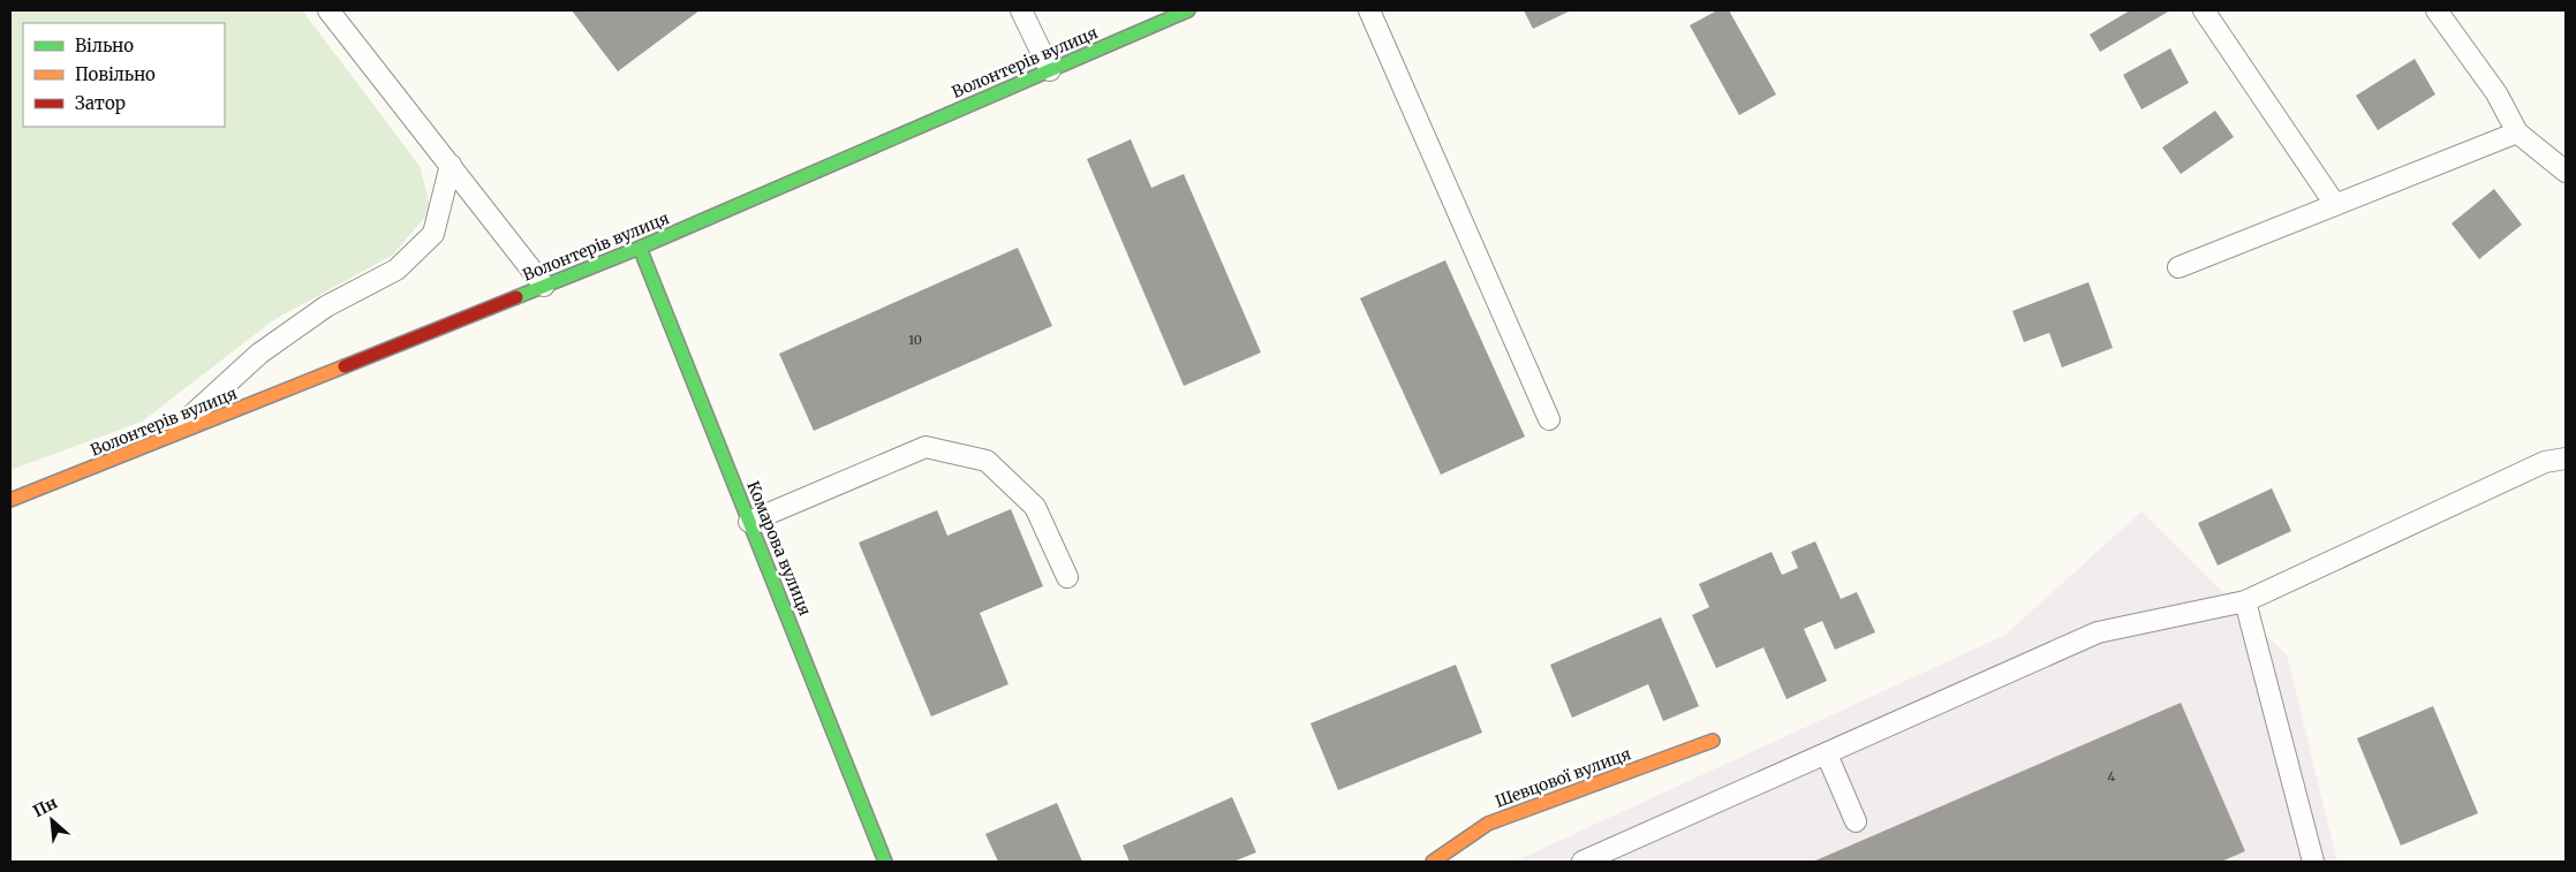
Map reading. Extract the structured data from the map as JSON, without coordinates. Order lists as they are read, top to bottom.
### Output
{
  "streets": {
    "street": ["Волонтерів вулиця", "Комарова вулиця", "Шевцової вулиця"]
  },
  "crossings": [
    ["Волонтерів вулиця", "Комарова вулиця"]
  ],
  "house_numbers": ["10", "4"],
  "legend": ["Вільно", "Повільно", "Затор"],
  "north": "top left"
}
